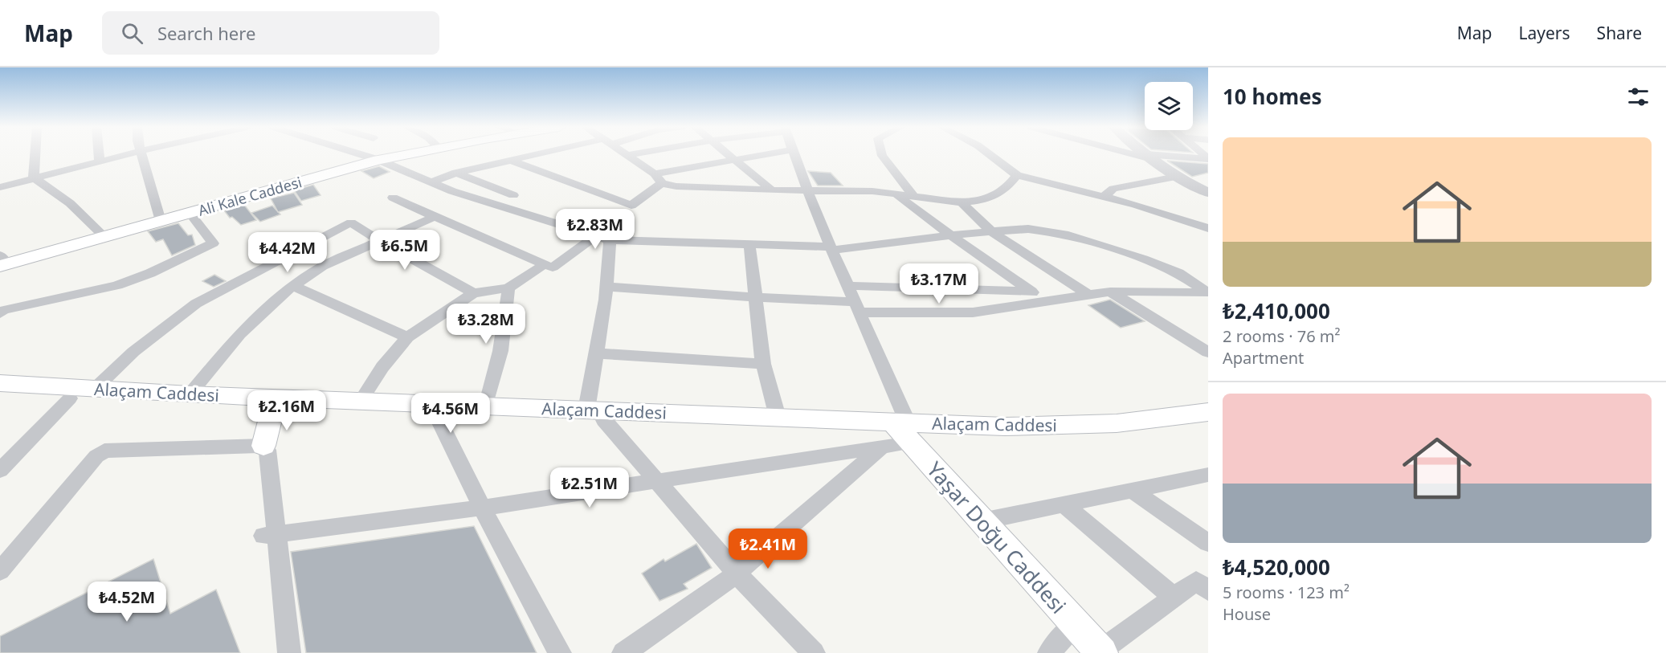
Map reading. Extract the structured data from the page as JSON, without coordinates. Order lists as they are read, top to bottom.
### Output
{
  "streets": {
    "main road": ["Ali Kale Caddesi", "Alaçam Caddesi", "Yaşar Doğu Caddesi"]
  },
  "crossings": [
    ["Alaçam Caddesi", "Yaşar Doğu Caddesi"]
  ],
  "page": {
    "header": "Map",
    "search": "Search here",
    "nav": ["Map", "Layers", "Share"],
    "heading": "10 homes",
    "list": [
      {
        "name": "₺2,410,000",
        "note": "2 rooms · 76 m² · Apartment"
      },
      {
        "name": "₺4,520,000",
        "note": "5 rooms · 123 m² · House"
      }
    ],
    "price": [
      "₺2.83M",
      "₺6.5M",
      "₺4.42M",
      "₺3.17M",
      "₺3.28M",
      "₺2.16M",
      "₺4.56M",
      "₺2.51M",
      "₺2.41M",
      "₺4.52M"
    ]
  }
}
